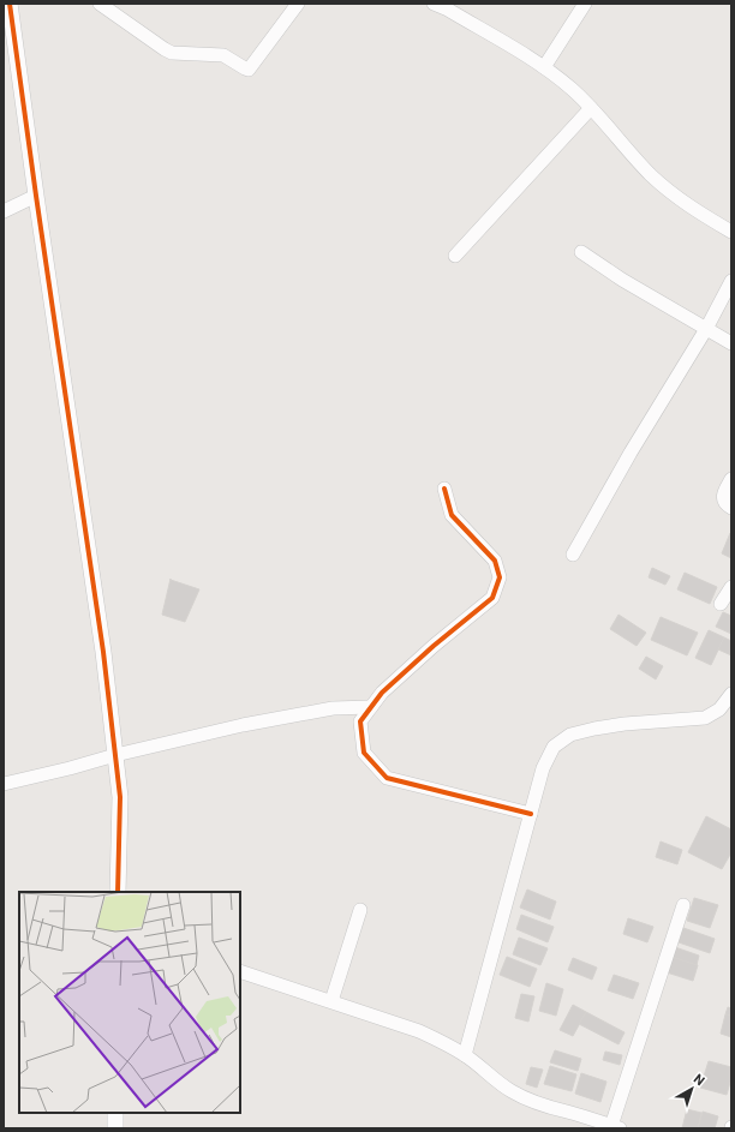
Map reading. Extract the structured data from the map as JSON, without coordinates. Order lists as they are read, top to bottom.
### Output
{
  "north": "top right"
}
